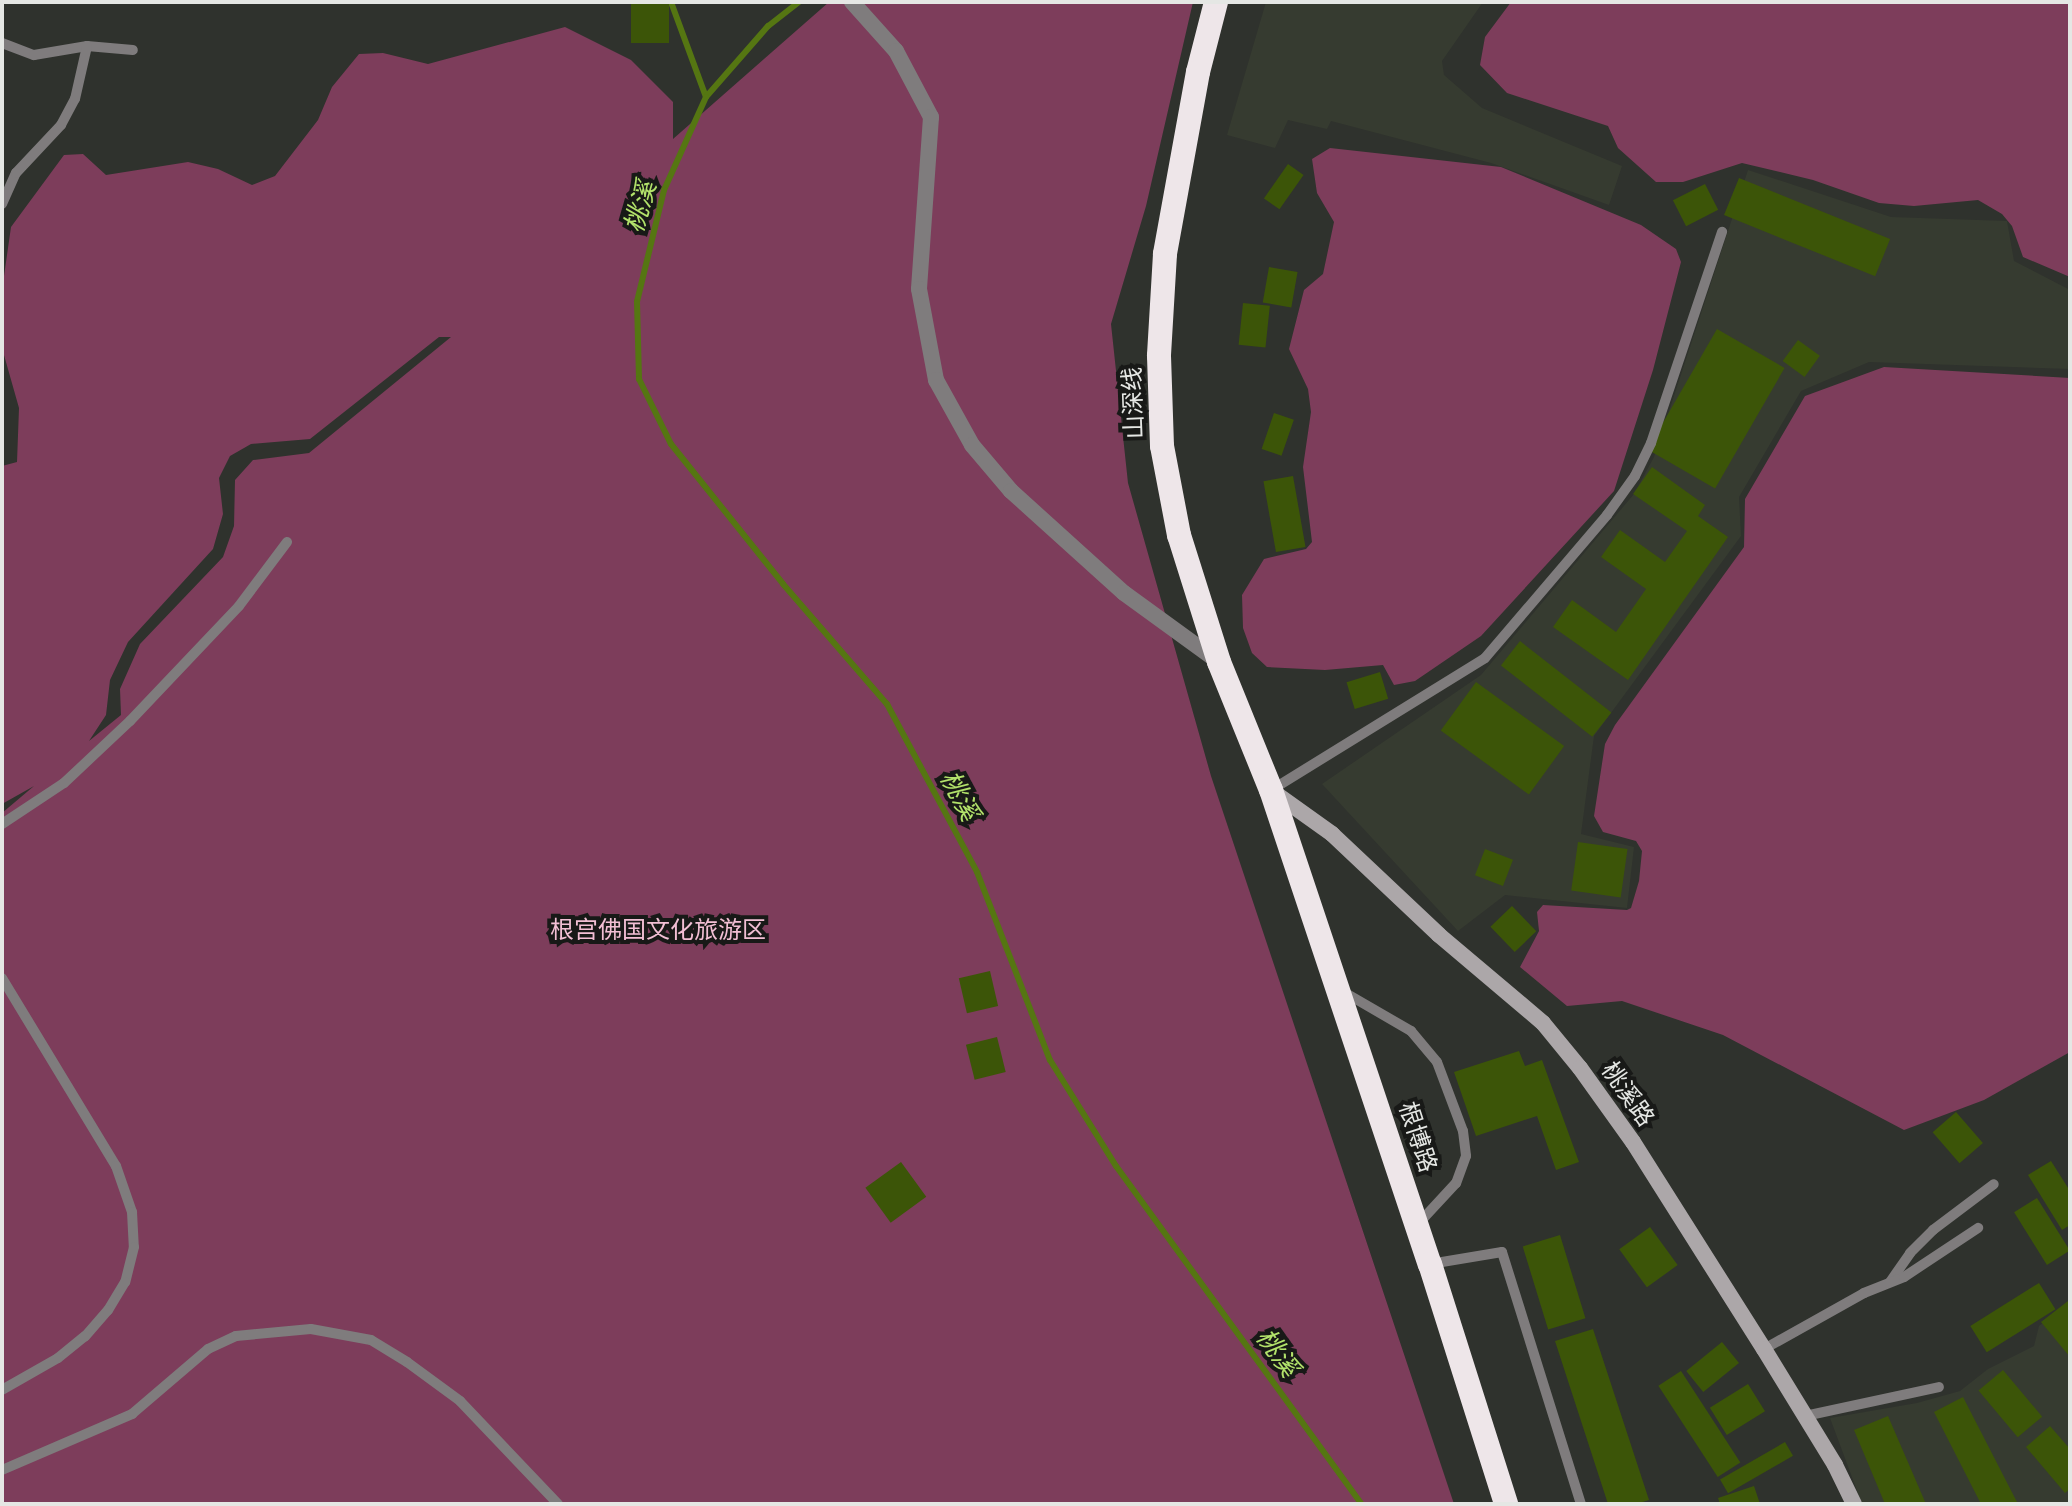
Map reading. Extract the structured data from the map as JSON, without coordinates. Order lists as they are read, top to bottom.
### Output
{
  "streets": {
    "highway": ["山深线", "根博路"],
    "street": ["桃溪路"]
  },
  "crossings": [
    ["山深线", "桃溪路"],
    ["山深线", "根博路"],
    ["桃溪路", "根博路"]
  ],
  "water": ["桃溪"],
  "parks": ["根宫佛国文化旅游区"]
}
